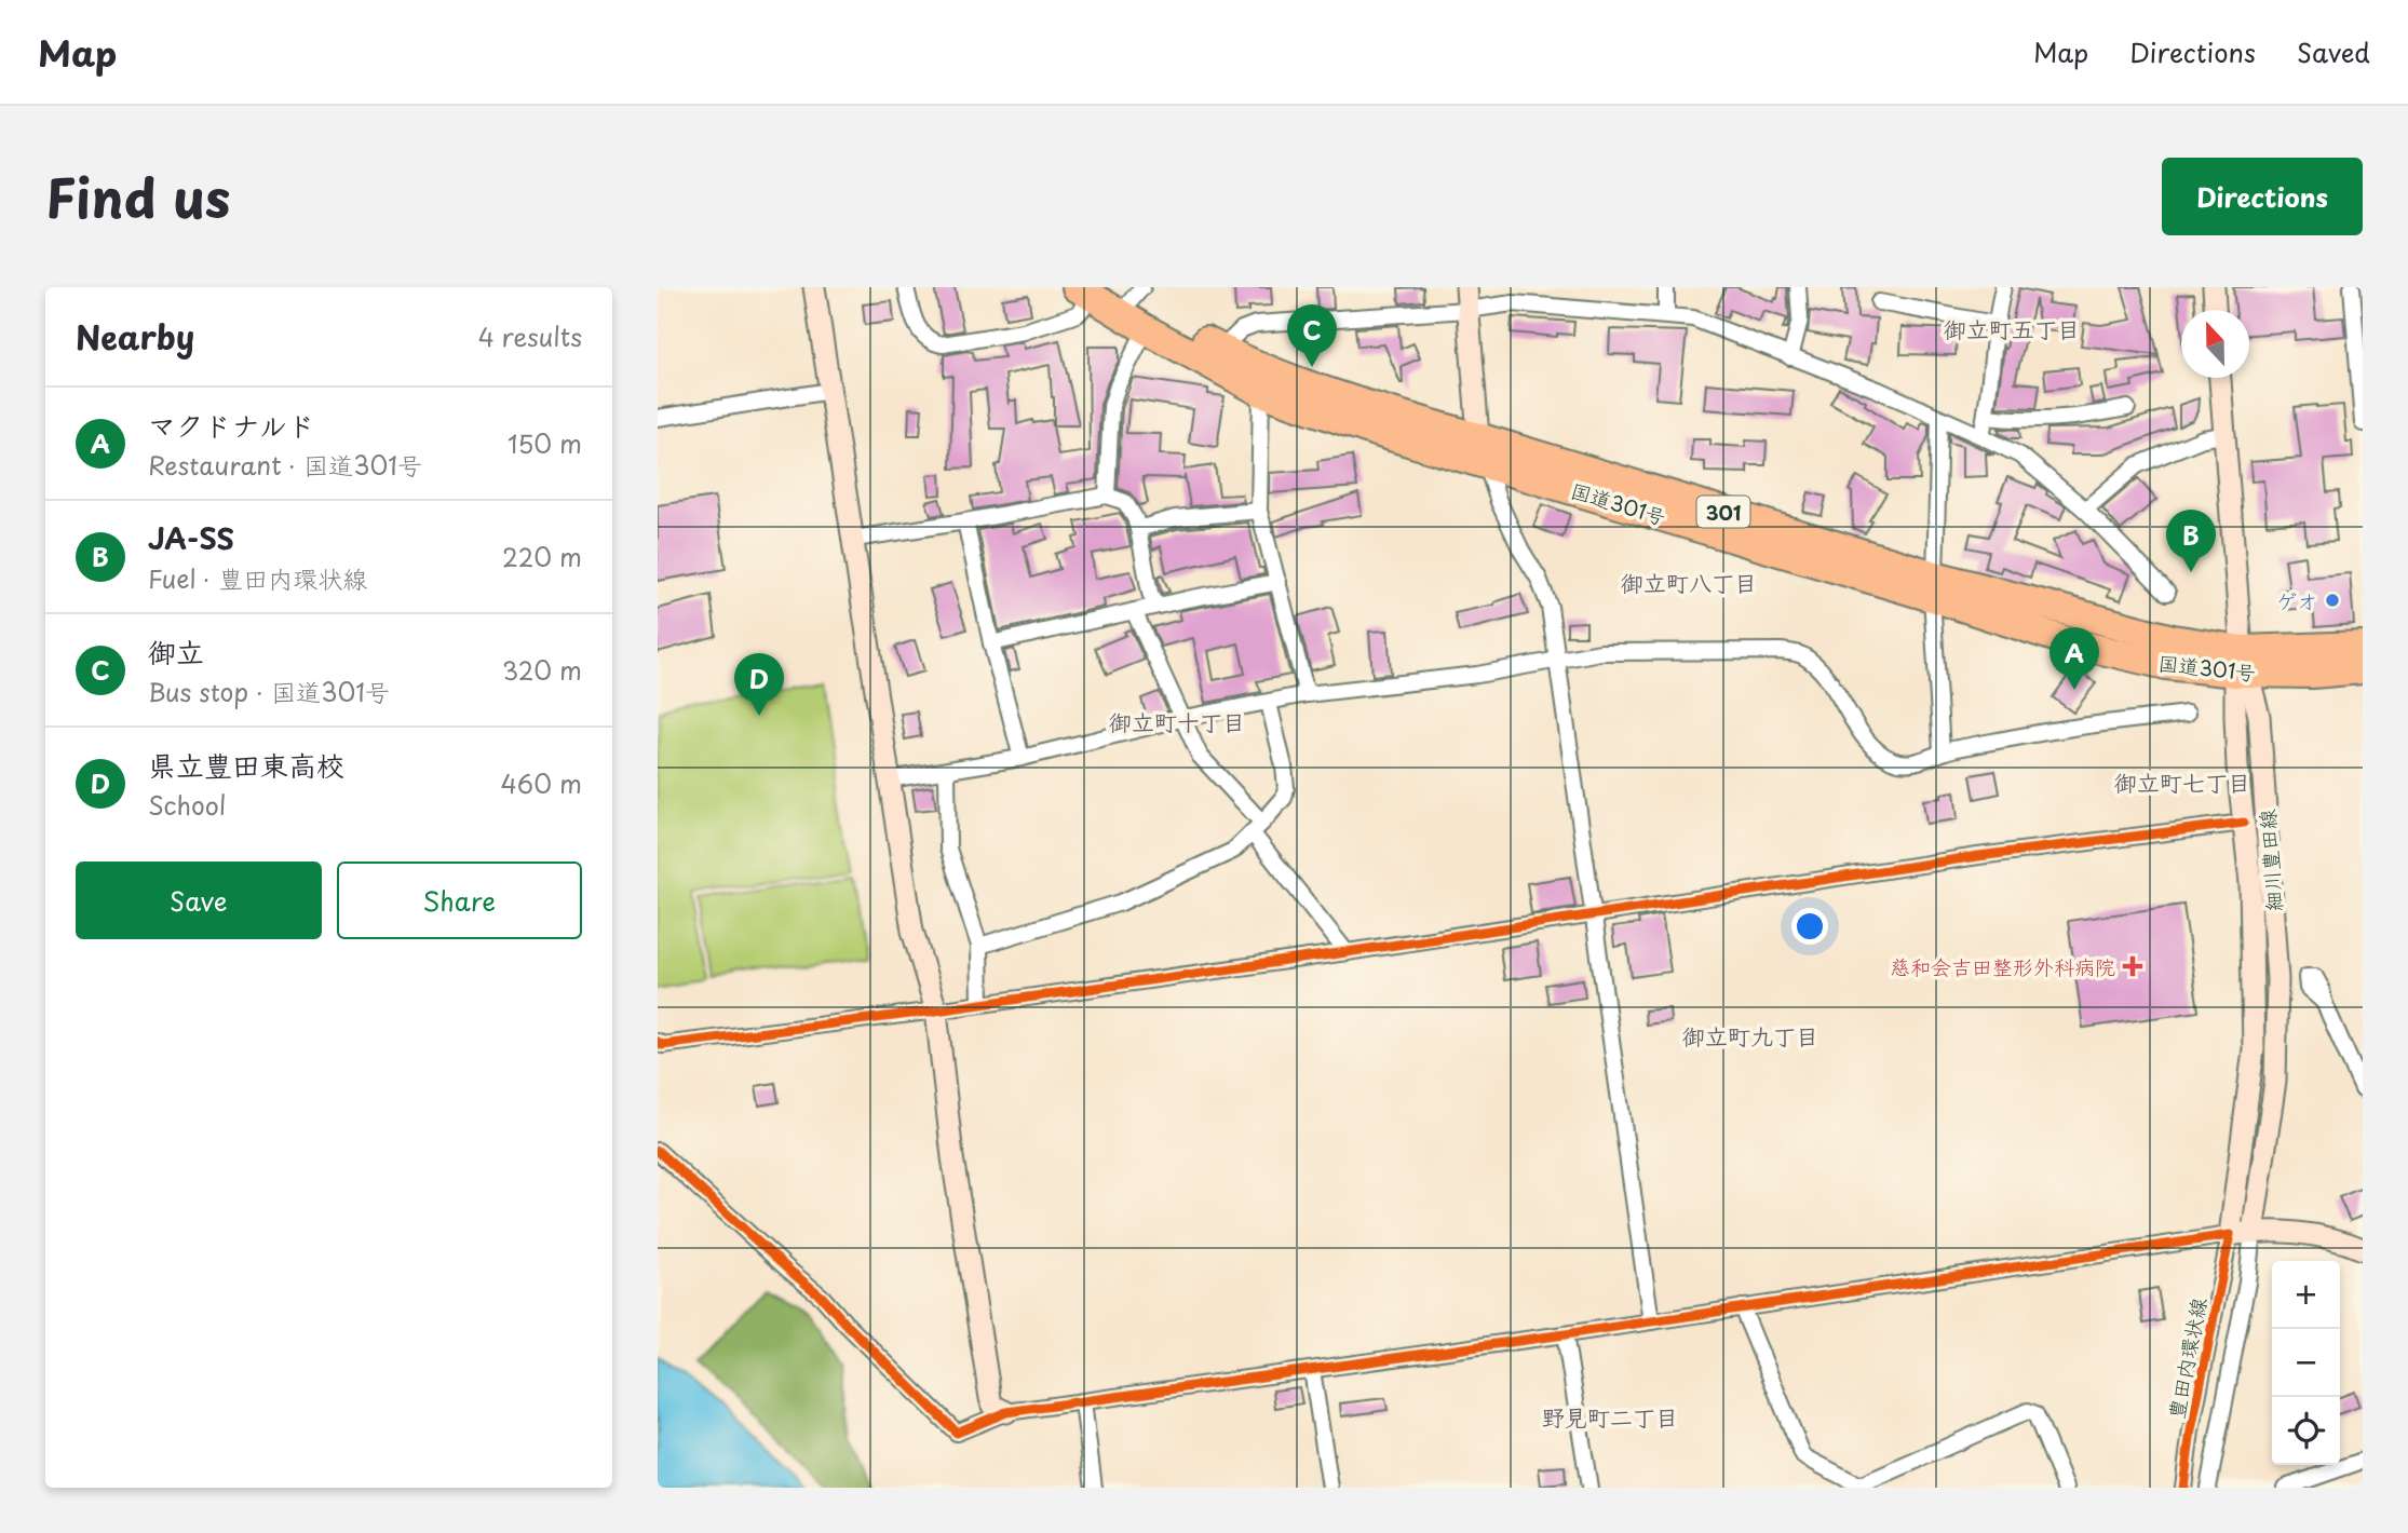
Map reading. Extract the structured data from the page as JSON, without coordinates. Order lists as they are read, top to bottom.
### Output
{
  "streets": {
    "highway": ["国道301号", "301"],
    "street": ["細川豊田線", "豊田内環状線"]
  },
  "crossings": [
    ["国道301号", "細川豊田線"],
    ["細川豊田線", "豊田内環状線"]
  ],
  "districts": [
    "御立町五丁目",
    "御立町八丁目",
    "御立町十丁目",
    "御立町七丁目",
    "御立町九丁目",
    "野見町二丁目"
  ],
  "places": {
    "other": ["ゲオ"],
    "health": ["慈和会吉田整形外科病院"]
  },
  "north": "top",
  "page": {
    "header": "Map",
    "nav": ["Map", "Directions", "Saved"],
    "title": "Find us",
    "buttons": [
      "Directions",
      ["Save", "Share"]
    ],
    "heading": ["Nearby", "4 results"],
    "pins": [
      "C",
      "B",
      "A",
      "D"
    ],
    "list": [
      {
        "mark": "A",
        "name": "マクドナルド",
        "note": "Restaurant · 国道301号",
        "value": "150 m"
      },
      {
        "mark": "B",
        "name": "JA-SS",
        "note": "Fuel · 豊田内環状線",
        "value": "220 m"
      },
      {
        "mark": "C",
        "name": "御立",
        "note": "Bus stop · 国道301号",
        "value": "320 m"
      },
      {
        "mark": "D",
        "name": "県立豊田東高校",
        "note": "School",
        "value": "460 m"
      }
    ],
    "map_buttons": ["+", "−"]
  }
}
